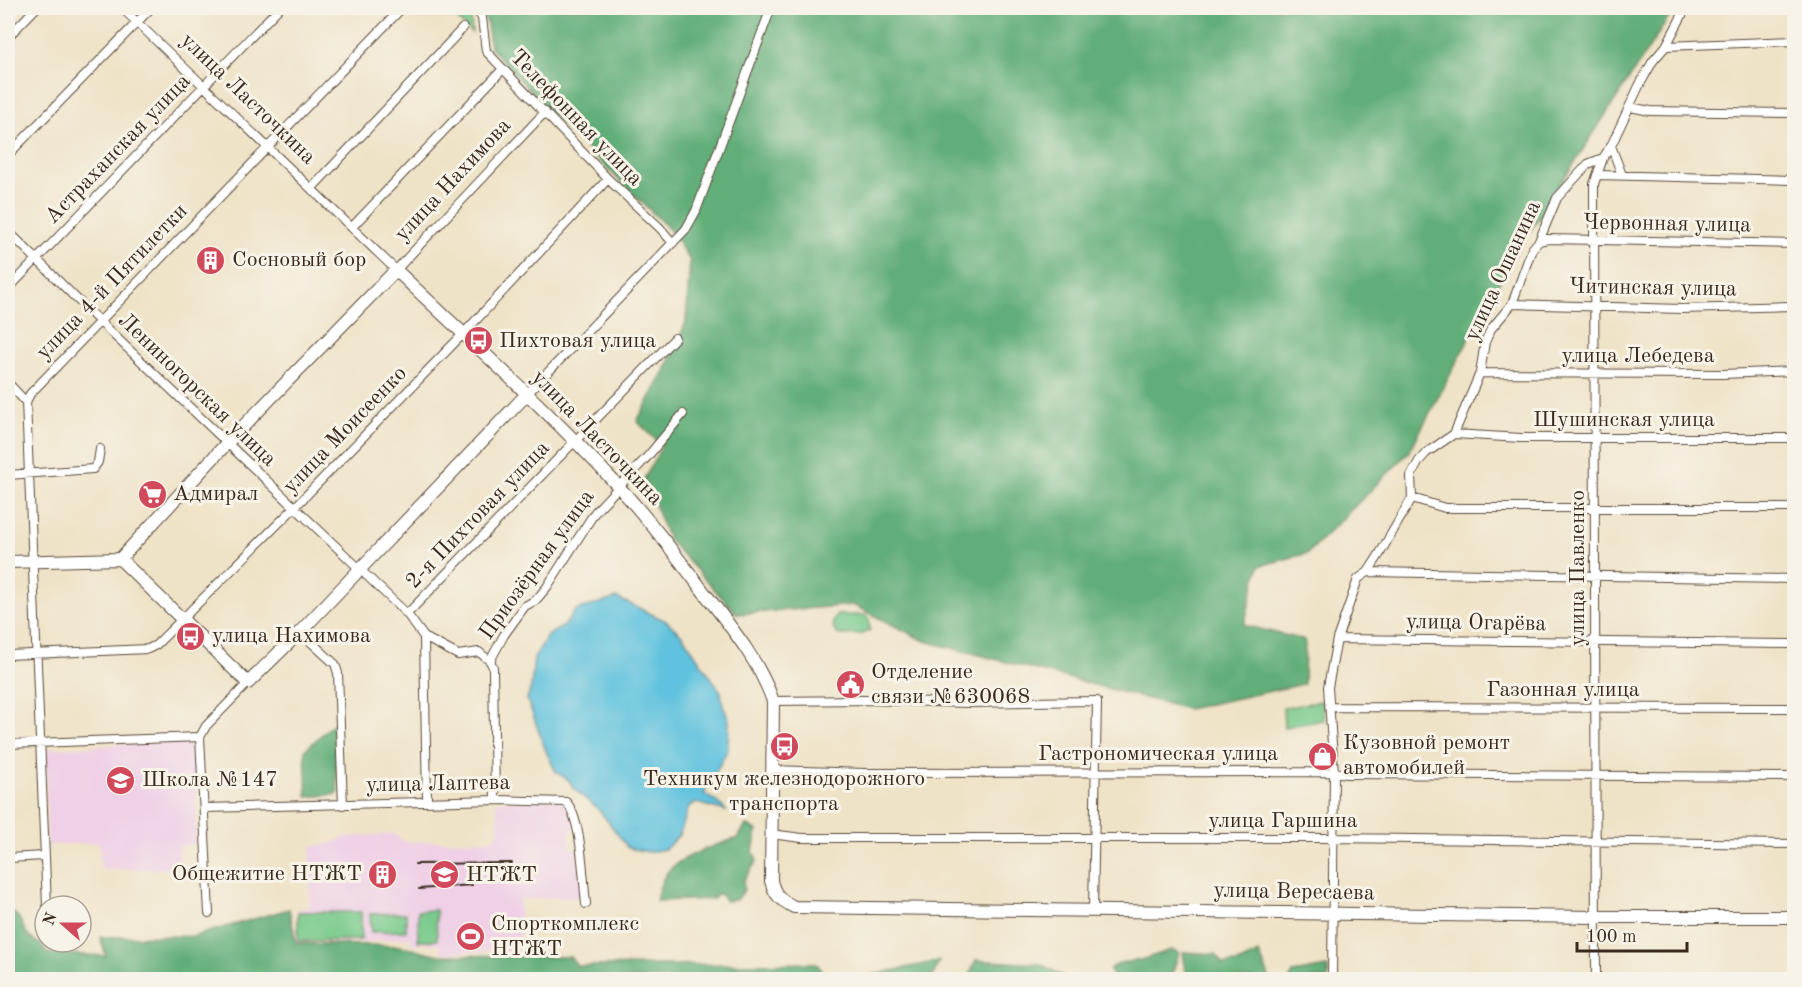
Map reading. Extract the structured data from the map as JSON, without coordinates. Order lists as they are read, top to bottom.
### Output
{
  "streets": {
    "street": [
      "улица Ласточкина",
      "Телефонная улица",
      "Астраханская улица",
      "улица Нахимова",
      "Червонная улица",
      "улица Ошанина",
      "улица 4-й Пятилетки",
      "Читинская улица",
      "улица Лебедева",
      "Лениногорская улица",
      "Шушинская улица",
      "улица Моисеенко",
      "2-я Пихтовая улица",
      "Приозёрная улица",
      "улица Павленко",
      "улица Огарёва",
      "Газонная улица",
      "Гастрономическая улица",
      "улица Лаптева",
      "улица Гаршина",
      "улица Вересаева"
    ]
  },
  "crossings": [
    ["улица Ласточкина", "Астраханская улица"],
    ["улица Ласточкина", "улица Нахимова"],
    ["улица Ласточкина", "улица 4-й Пятилетки"],
    ["улица Ласточкина", "улица Моисеенко"],
    ["улица Ласточкина", "2-я Пихтовая улица"],
    ["улица Ласточкина", "Приозёрная улица"],
    ["улица Ласточкина", "Гастрономическая улица"],
    ["улица Ласточкина", "улица Гаршина"],
    ["улица Ласточкина", "улица Вересаева"],
    ["Телефонная улица", "улица Нахимова"],
    ["Телефонная улица", "улица Моисеенко"],
    ["Астраханская улица", "Лениногорская улица"],
    ["улица Нахимова", "Лениногорская улица"],
    ["Червонная улица", "улица Ошанина"],
    ["Червонная улица", "улица Павленко"],
    ["улица Ошанина", "Читинская улица"],
    ["улица Ошанина", "улица Лебедева"],
    ["улица Ошанина", "Шушинская улица"],
    ["улица Ошанина", "улица Павленко"],
    ["улица 4-й Пятилетки", "Лениногорская улица"],
    ["Читинская улица", "улица Павленко"],
    ["улица Лебедева", "улица Павленко"],
    ["Лениногорская улица", "улица Моисеенко"],
    ["Лениногорская улица", "2-я Пихтовая улица"],
    ["Шушинская улица", "улица Павленко"],
    ["Приозёрная улица", "улица Лаптева"],
    ["улица Павленко", "улица Огарёва"],
    ["улица Павленко", "Газонная улица"],
    ["улица Павленко", "Гастрономическая улица"],
    ["улица Павленко", "улица Гаршина"],
    ["улица Павленко", "улица Вересаева"]
  ],
  "places": {
    "building": ["Сосновый бор", "Общежитие НТЖТ"],
    "bus stop": ["Пихтовая улица", "улица Нахимова", "Техникум железнодорожного транспорта"],
    "supermarket": ["Адмирал"],
    "public building": ["Отделение связи №630068"],
    "shop": ["Кузовной ремонт автомобилей"],
    "school or university": ["Школа №147", "НТЖТ"],
    "sports": ["Спорткомплекс НТЖТ"]
  },
  "scale_bar": "100 m",
  "north": "left"
}
